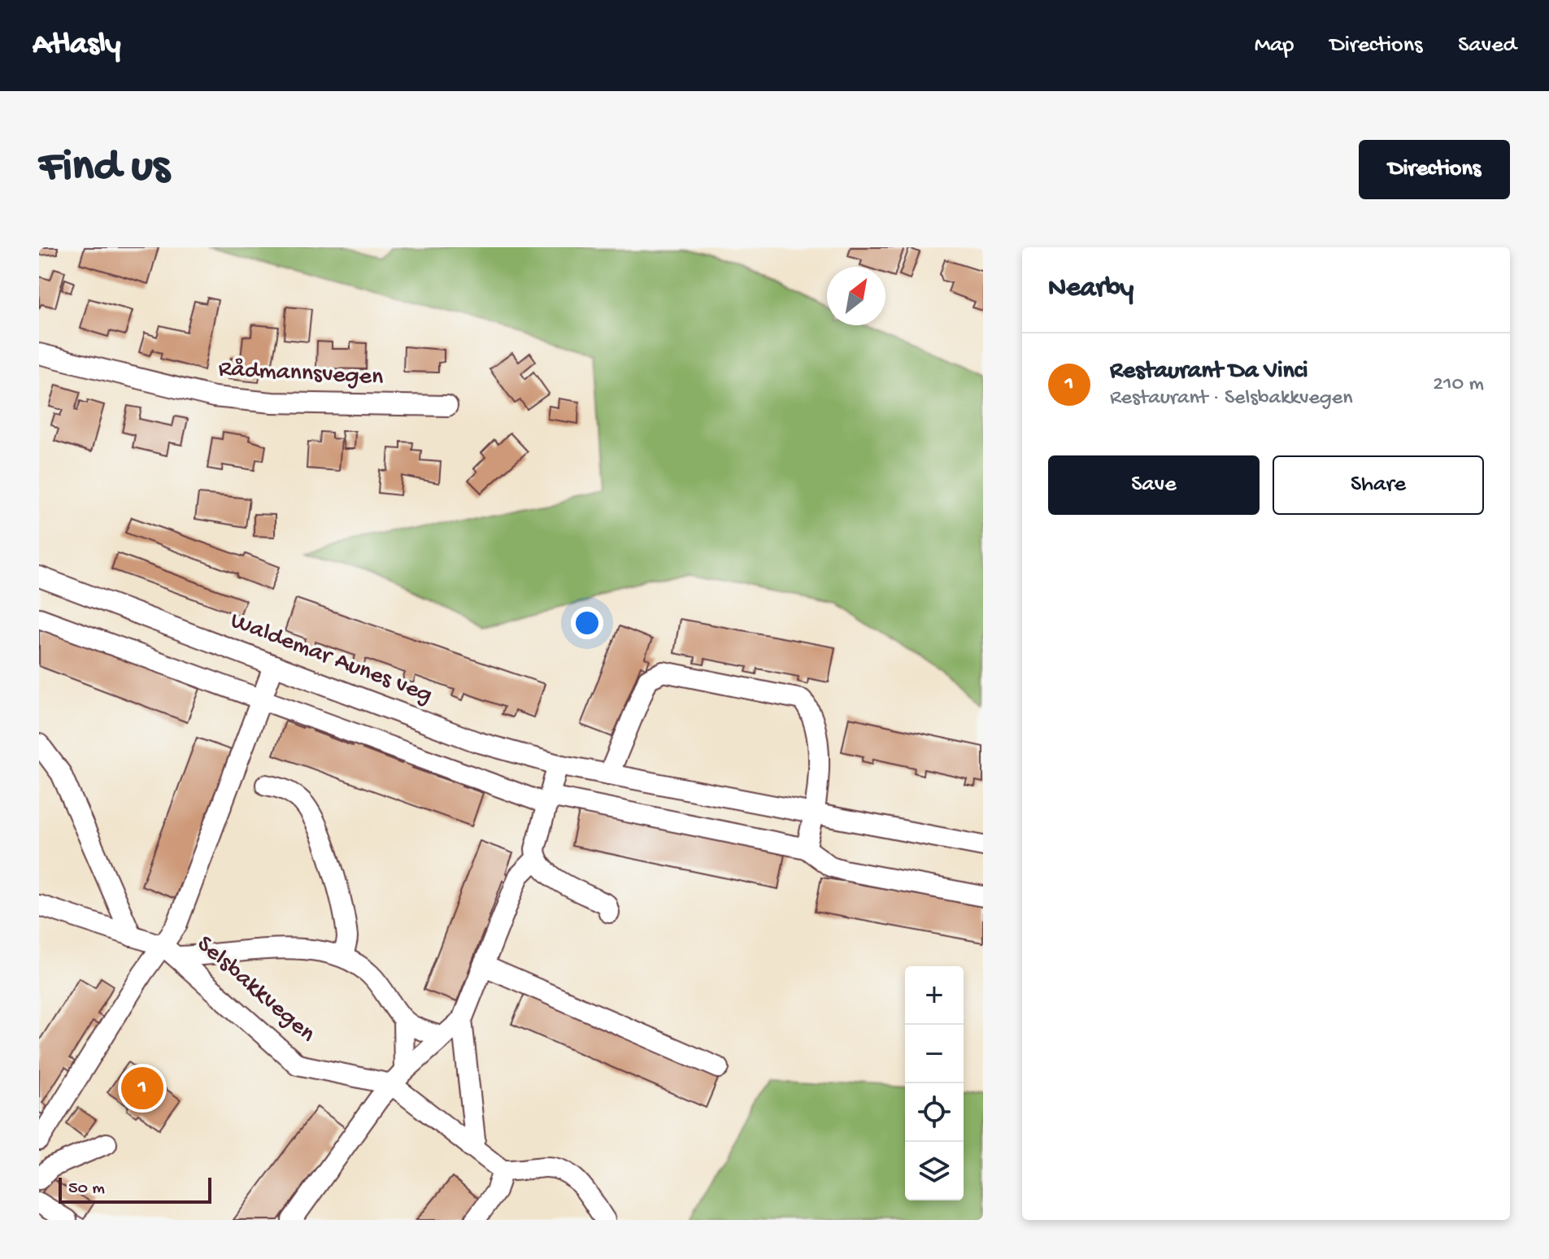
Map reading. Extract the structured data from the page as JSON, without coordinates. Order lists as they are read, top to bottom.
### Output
{
  "streets": {
    "street": ["Rådmannsvegen", "Waldemar Aunes veg", "Selsbakkvegen"]
  },
  "scale_bar": "50 m",
  "north": "top right",
  "page": {
    "header": "Atlasly",
    "nav": ["Map", "Directions", "Saved"],
    "buttons": [
      "Directions",
      ["Save", "Share"]
    ],
    "title": "Find us",
    "heading": "Nearby",
    "list": [
      {
        "mark": "1",
        "name": "Restaurant Da Vinci",
        "note": "Restaurant · Selsbakkvegen",
        "value": "210 m"
      }
    ],
    "map_buttons": ["+", "−"],
    "pins": "1",
    "scale": "50 m"
  }
}
